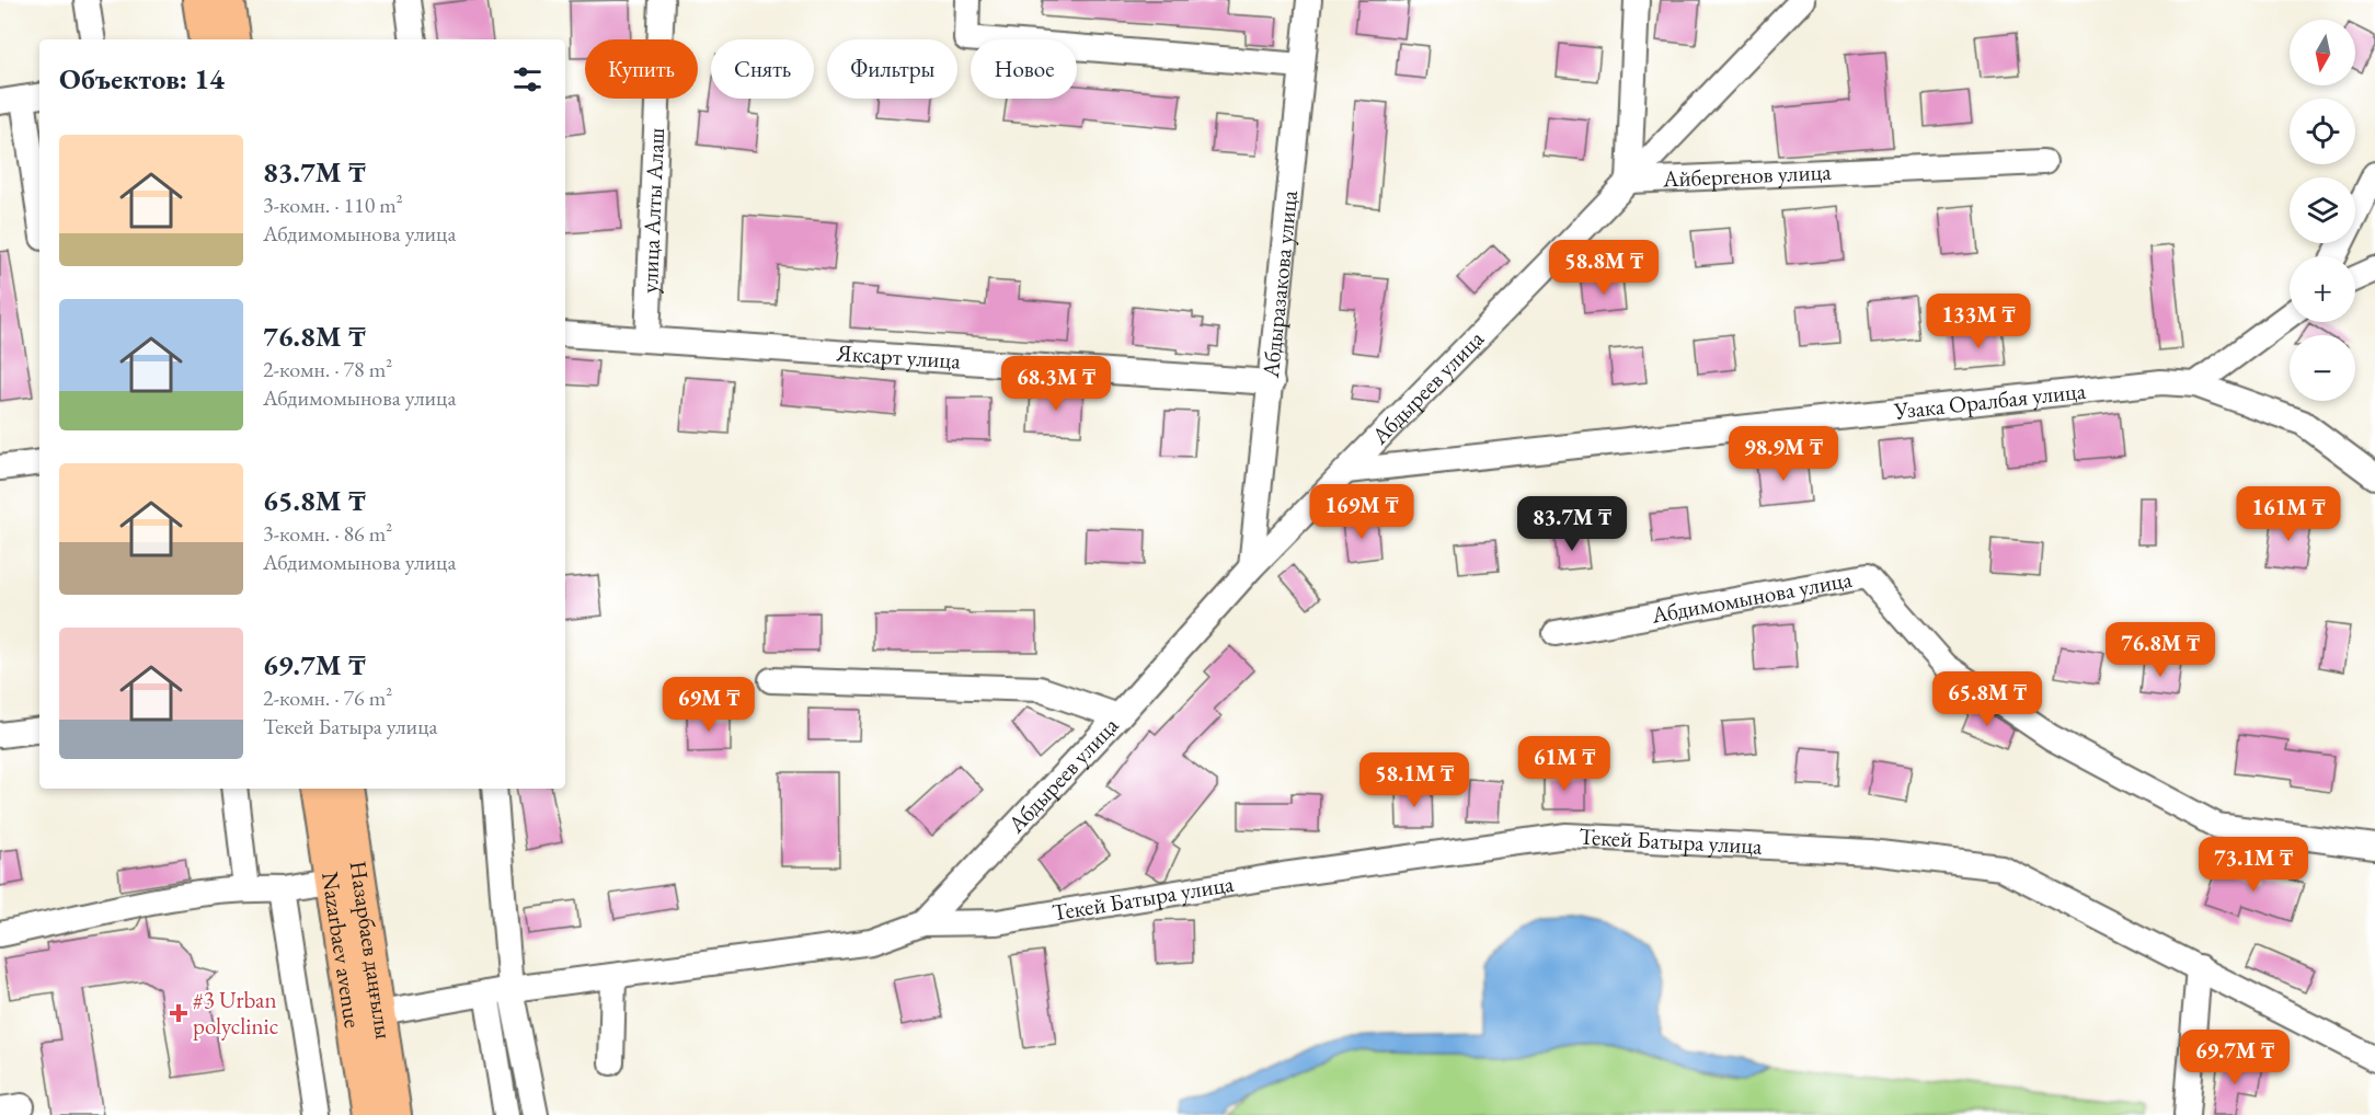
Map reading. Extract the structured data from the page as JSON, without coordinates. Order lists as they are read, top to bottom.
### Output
{
  "streets": {
    "main road": ["Nazarbaev avenue", "Назарбаев даңғылы"],
    "street": [
      "Айбергенов улица",
      "улица Алты Алаш",
      "Абдыразакова улица",
      "Яксарт улица",
      "Абдыреев улица",
      "Узака Оралбая улица",
      "Абдимомынова улица",
      "Текей Батыра улица"
    ]
  },
  "crossings": [
    ["Айбергенов улица", "Абдыреев улица"],
    ["улица Алты Алаш", "Яксарт улица"],
    ["Абдыразакова улица", "Яксарт улица"],
    ["Абдыразакова улица", "Абдыреев улица"],
    ["Абдыреев улица", "Узака Оралбая улица"],
    ["Абдыреев улица", "Текей Батыра улица"],
    ["Nazarbaev avenue", "Назарбаев даңғылы"]
  ],
  "places": {
    "health": ["#3 Urban polyclinic"]
  },
  "north": "bottom",
  "page": {
    "map_buttons": ["+", "−"],
    "chip": [
      "Купить",
      "Снять",
      "Фильтры",
      "Новое"
    ],
    "heading": "Объектов: 14",
    "list": [
      {
        "name": "83.7M ₸",
        "note": "3-комн. · 110 m² · Абдимомынова улица"
      },
      {
        "name": "76.8M ₸",
        "note": "2-комн. · 78 m² · Абдимомынова улица"
      },
      {
        "name": "65.8M ₸",
        "note": "3-комн. · 86 m² · Абдимомынова улица"
      },
      {
        "name": "69.7M ₸",
        "note": "2-комн. · 76 m² · Текей Батыра улица"
      }
    ],
    "price": [
      "58.8M ₸",
      "133M ₸",
      "68.3M ₸",
      "98.9M ₸",
      "169M ₸",
      "161M ₸",
      "83.7M ₸",
      "76.8M ₸",
      "65.8M ₸",
      "69M ₸",
      "61M ₸",
      "58.1M ₸",
      "73.1M ₸",
      "69.7M ₸"
    ]
  }
}
